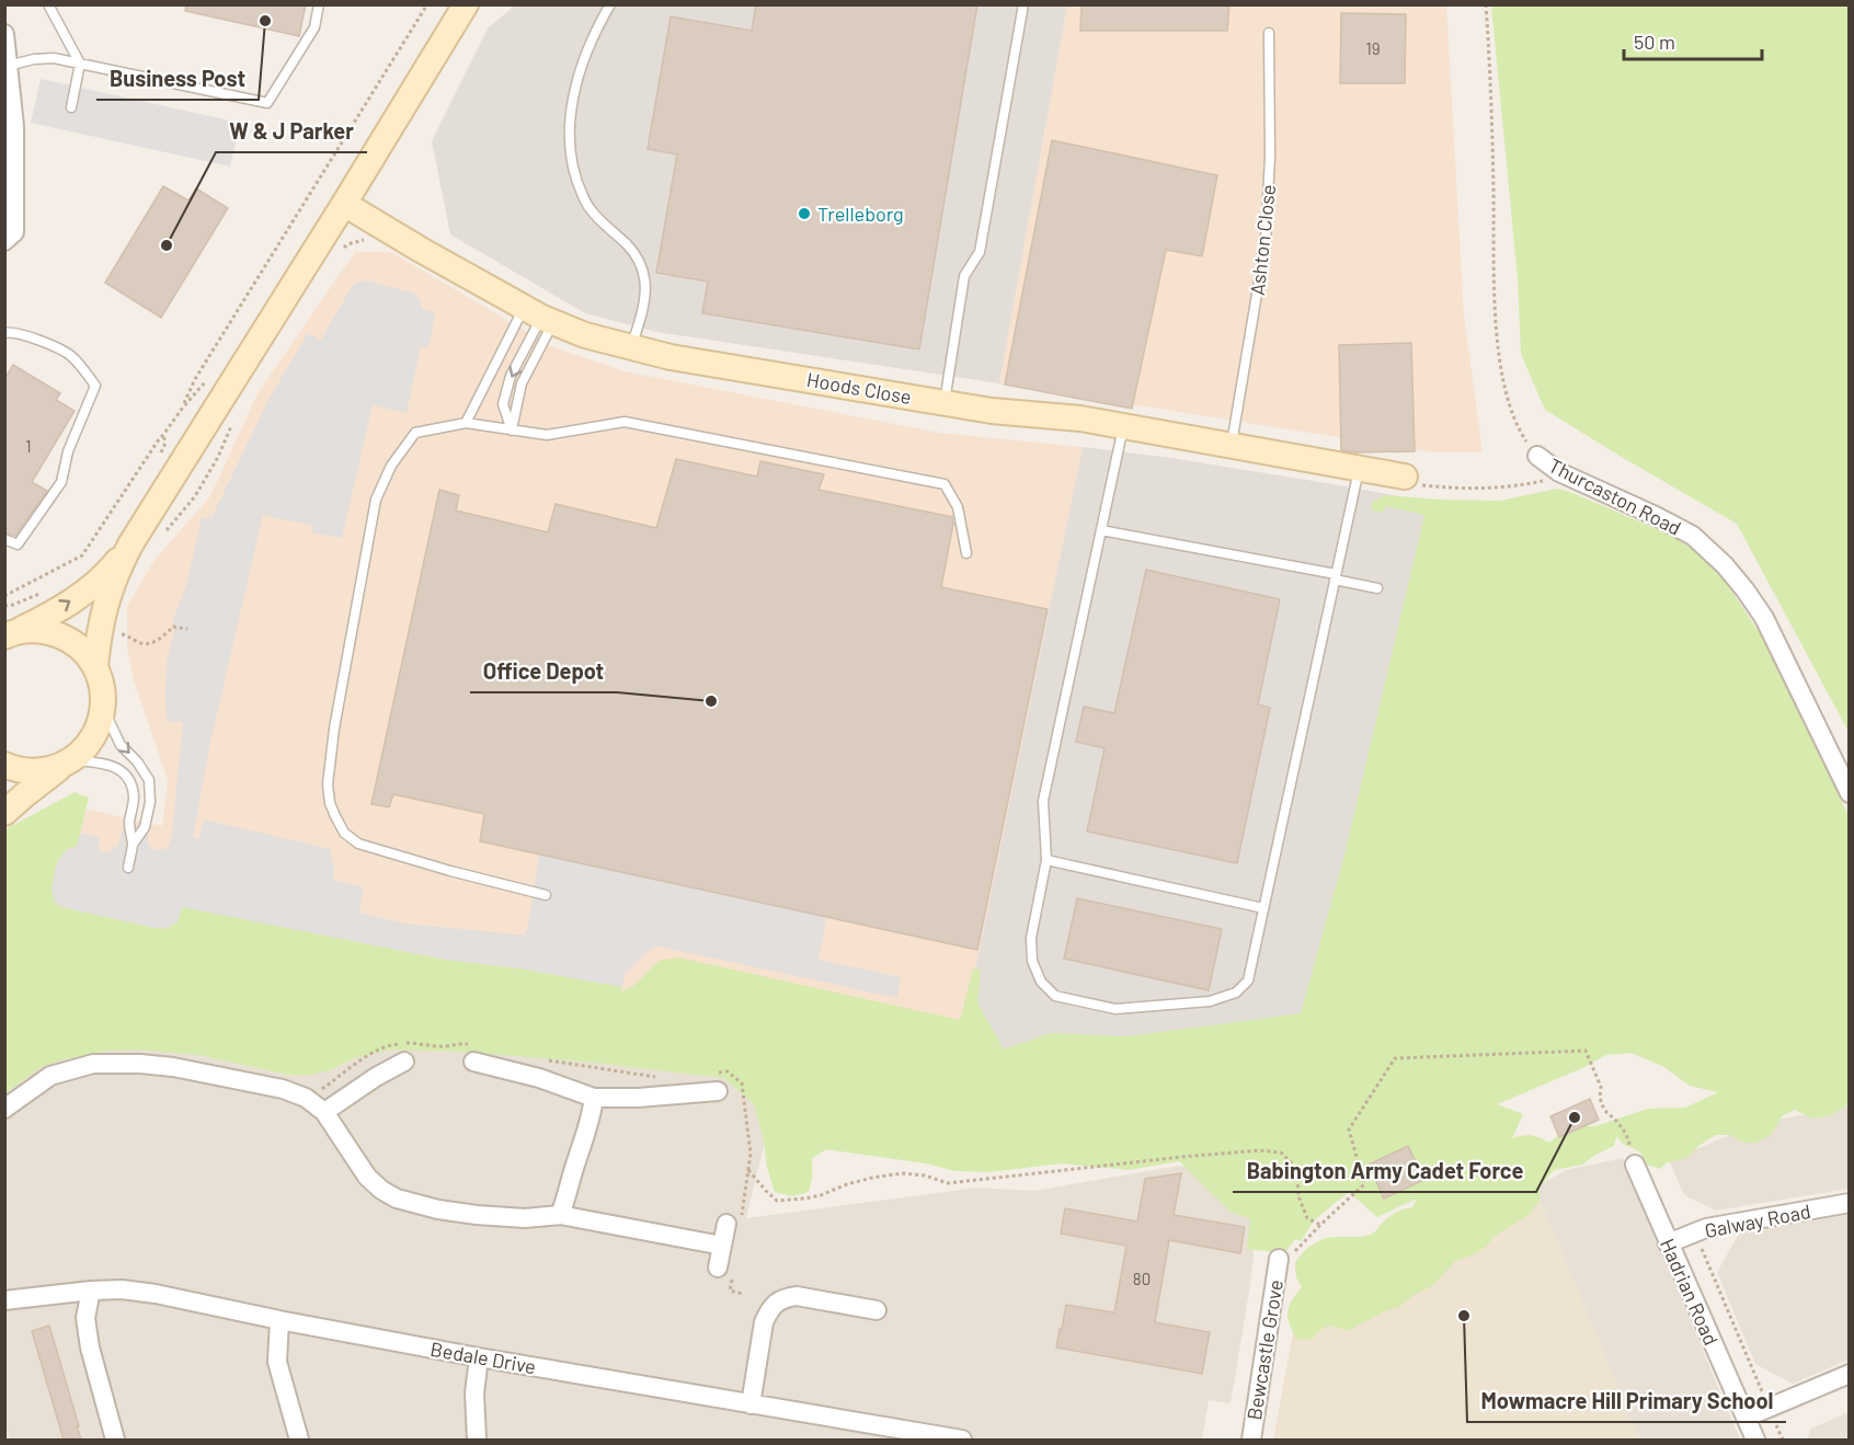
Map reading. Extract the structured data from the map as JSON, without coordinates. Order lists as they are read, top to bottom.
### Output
{
  "streets": {
    "street": [
      "Hoods Close",
      "Thurcaston Road",
      "Galway Road",
      "Hadrian Road",
      "Bewcastle Grove",
      "Bedale Drive"
    ],
    "lane": ["Ashton Close"]
  },
  "crossings": [
    ["Ashton Close", "Hoods Close"],
    ["Galway Road", "Hadrian Road"]
  ],
  "places": [
    "Business Post",
    "Trelleborg",
    "W & J Parker",
    "Office Depot",
    "Babington Army Cadet Force",
    "Mowmacre Hill Primary School"
  ],
  "house_numbers": ["19", "1", "80"],
  "scale_bar": "50 m"
}
